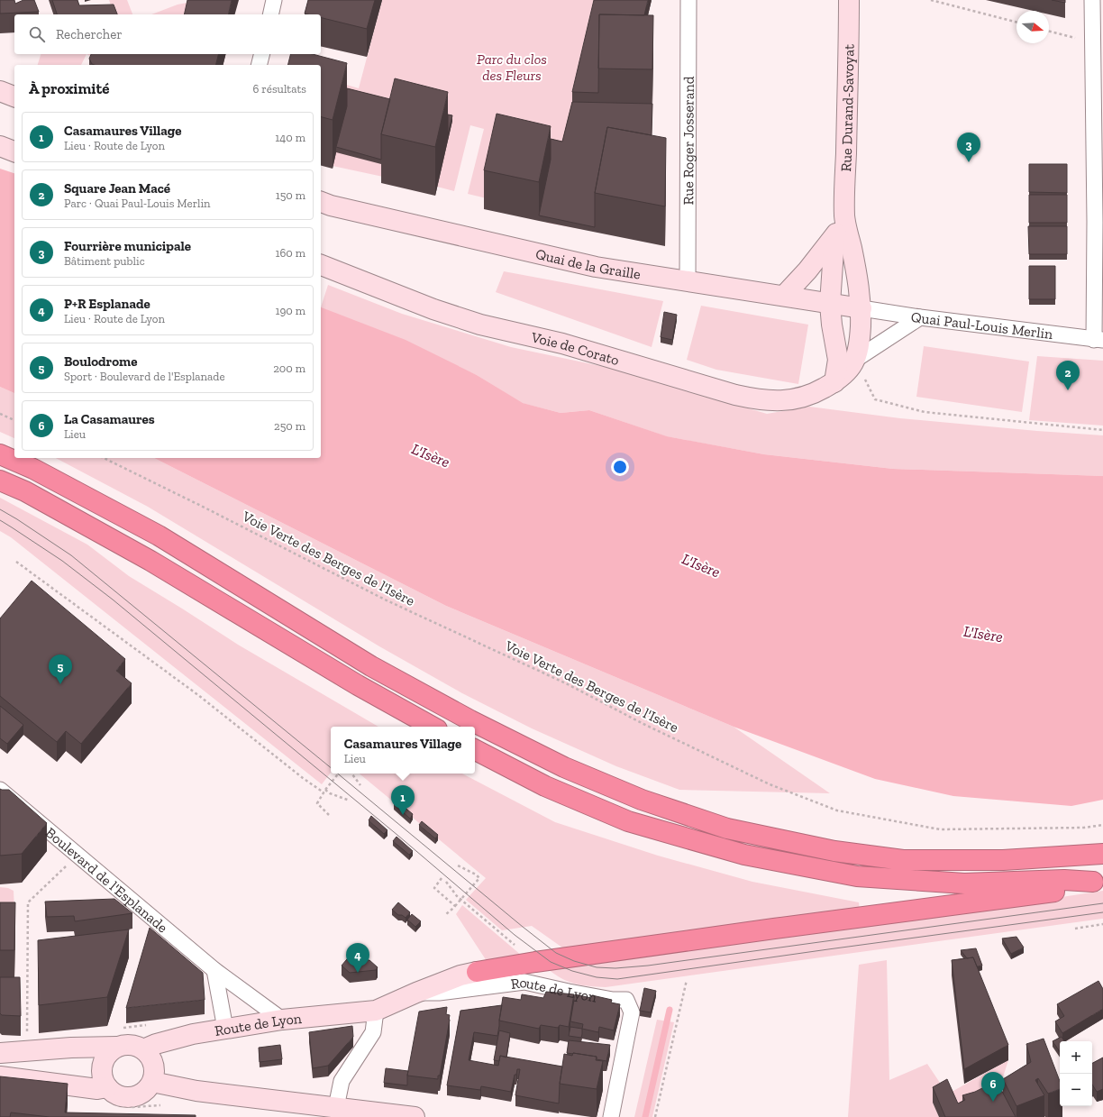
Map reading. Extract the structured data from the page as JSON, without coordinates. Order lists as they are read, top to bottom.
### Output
{
  "streets": {
    "street": [
      "Rue Durand-Savoyat",
      "Rue Roger Josserand",
      "Quai de la Graille",
      "Quai Paul-Louis Merlin",
      "Voie de Corato",
      "Boulevard de l'Esplanade",
      "Route de Lyon"
    ],
    "path": ["Voie Verte des Berges de l'Isère"]
  },
  "crossings": [
    ["Rue Durand-Savoyat", "Quai de la Graille"],
    ["Rue Durand-Savoyat", "Quai Paul-Louis Merlin"],
    ["Rue Durand-Savoyat", "Voie de Corato"],
    ["Rue Roger Josserand", "Quai de la Graille"],
    ["Quai de la Graille", "Quai Paul-Louis Merlin"],
    ["Quai de la Graille", "Voie de Corato"],
    ["Quai Paul-Louis Merlin", "Voie de Corato"],
    ["Boulevard de l'Esplanade", "Route de Lyon"]
  ],
  "water": ["L'Isère"],
  "parks": ["Parc du clos des Fleurs"],
  "north": "right",
  "page": {
    "search": "Rechercher",
    "heading": ["À proximité", "6 résultats"],
    "list": [
      {
        "mark": "1",
        "name": "Casamaures Village",
        "note": "Lieu · Route de Lyon",
        "value": "140 m"
      },
      {
        "mark": "2",
        "name": "Square Jean Macé",
        "note": "Parc · Quai Paul-Louis Merlin",
        "value": "150 m"
      },
      {
        "mark": "3",
        "name": "Fourrière municipale",
        "note": "Bâtiment public",
        "value": "160 m"
      },
      {
        "mark": "4",
        "name": "P+R Esplanade",
        "note": "Lieu · Route de Lyon",
        "value": "190 m"
      },
      {
        "mark": "5",
        "name": "Boulodrome",
        "note": "Sport · Boulevard de l'Esplanade",
        "value": "200 m"
      },
      {
        "mark": "6",
        "name": "La Casamaures",
        "note": "Lieu",
        "value": "250 m"
      }
    ],
    "pins": [
      "3",
      "2",
      "5",
      "1",
      "4",
      "6"
    ],
    "popup": ["Casamaures Village", "Lieu"],
    "map_buttons": ["+", "−"]
  }
}
